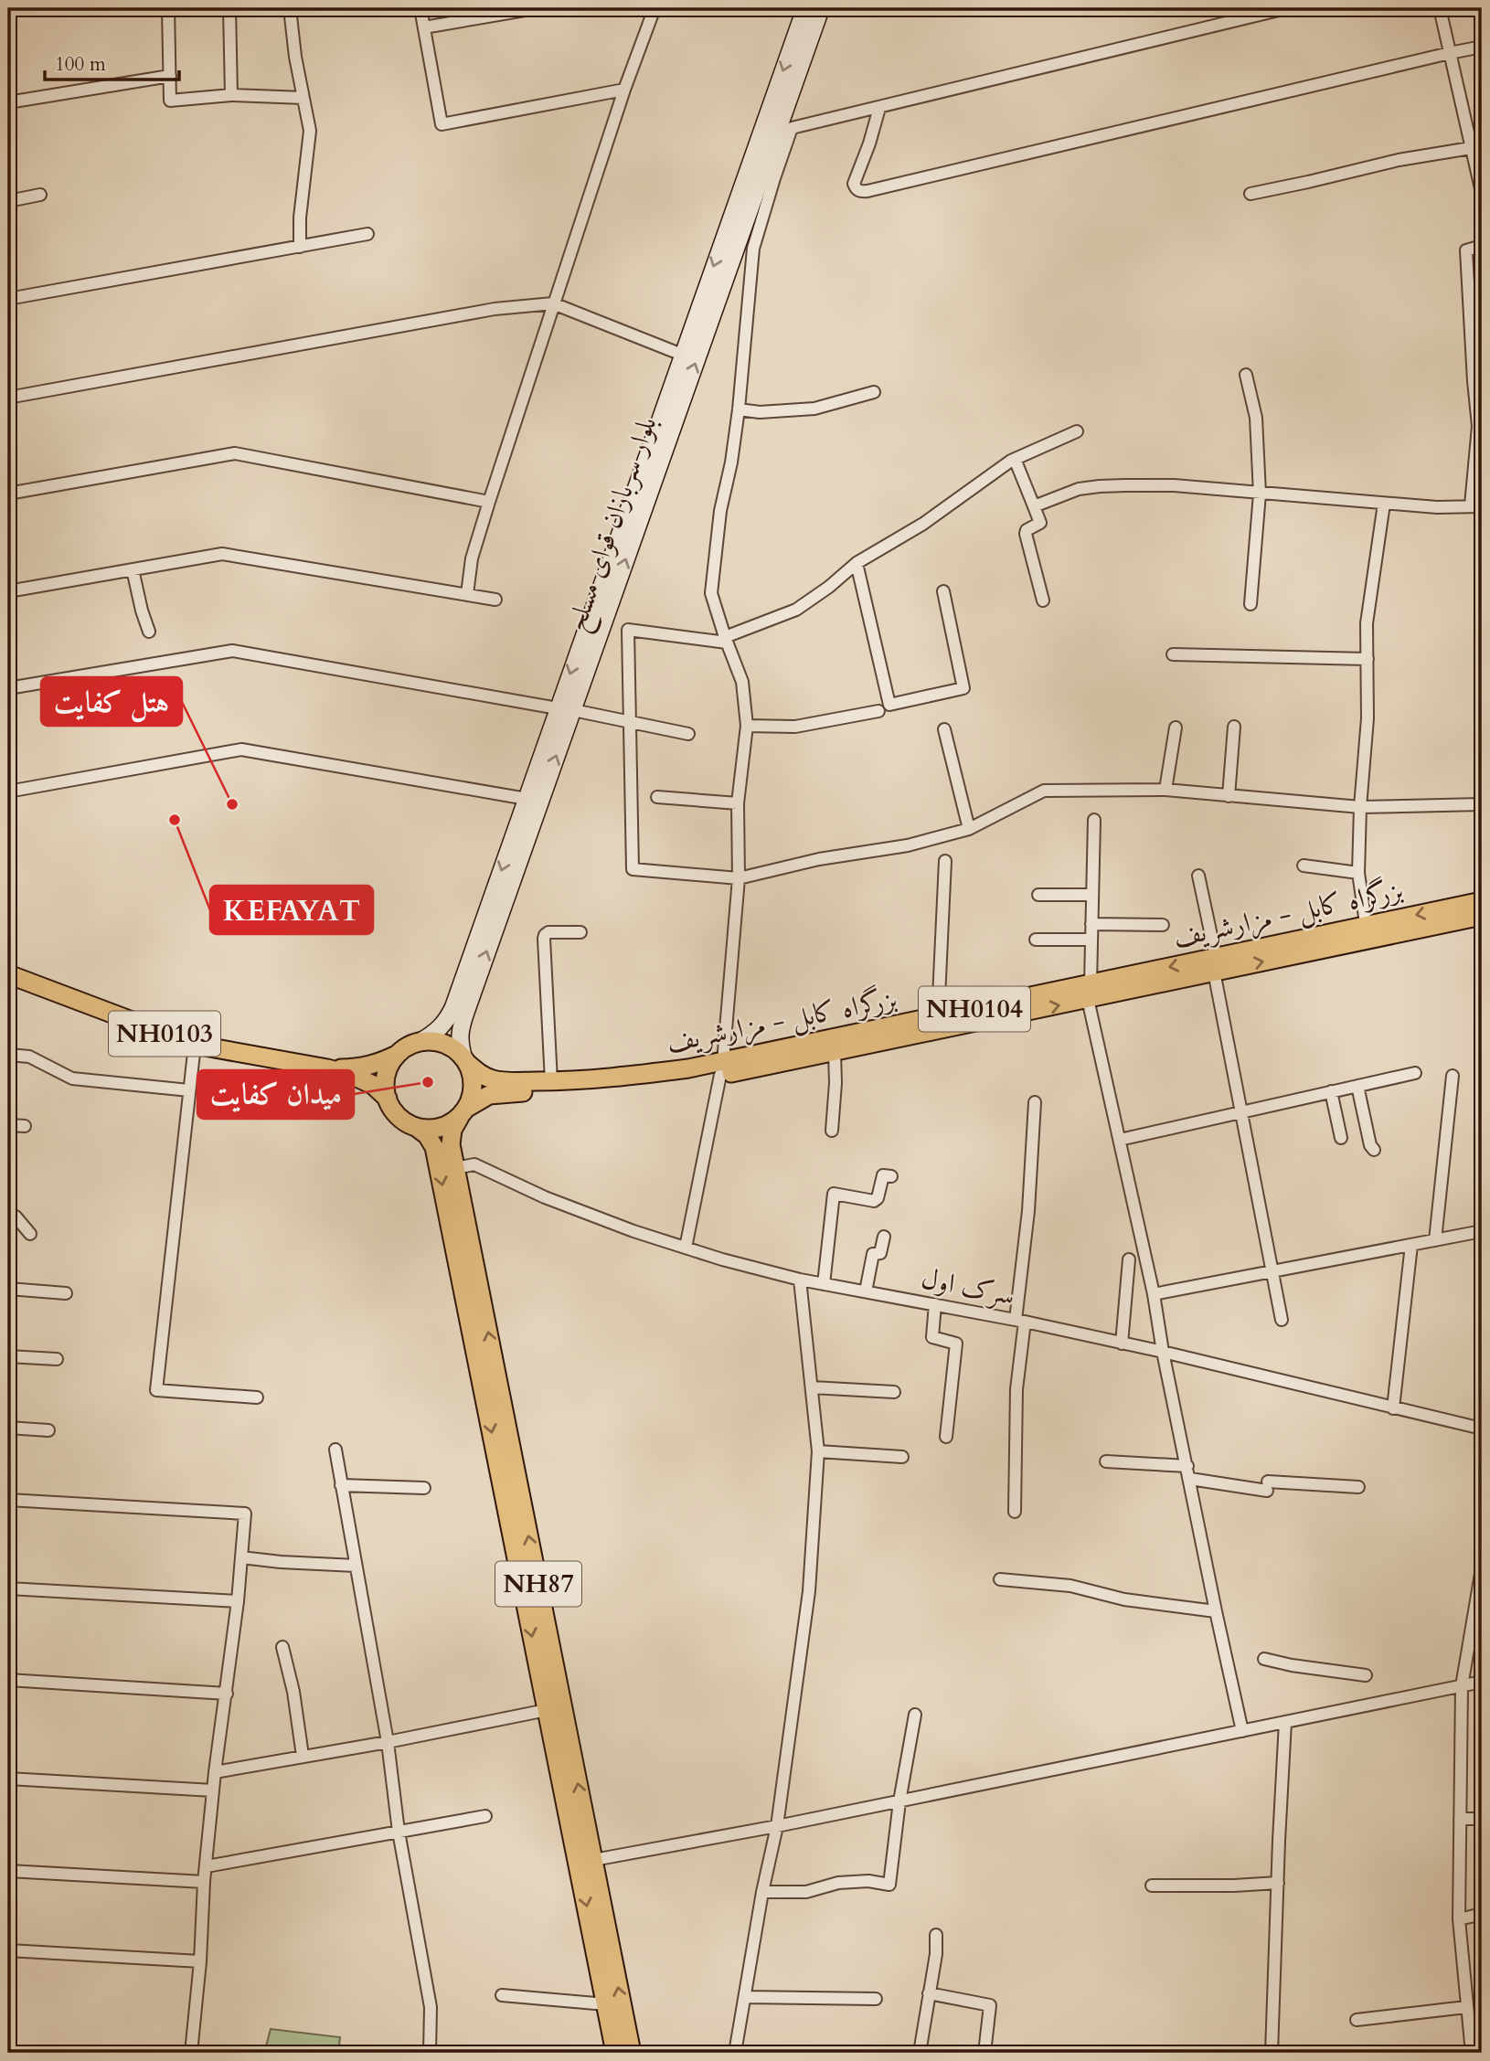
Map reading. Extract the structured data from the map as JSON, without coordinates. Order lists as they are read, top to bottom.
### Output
{
  "streets": {
    "highway": [
      "بزرگراه کابل - مزارشریف",
      "NH0104",
      "NH0103",
      "NH87"
    ],
    "main road": ["بلوار سربازان قوای مسلح"],
    "street": ["سرک اول"]
  },
  "crossings": [
    ["بلوار سربازان قوای مسلح", "بزرگراه کابل - مزارشریف"],
    ["بلوار سربازان قوای مسلح", "NH0103"],
    ["بلوار سربازان قوای مسلح", "NH87"],
    ["بزرگراه کابل - مزارشریف", "NH0103"],
    ["بزرگراه کابل - مزارشریف", "NH87"],
    ["NH0103", "NH87"],
    ["سرک اول", "NH87"]
  ],
  "places": ["هتل کفایت", "KEFAYAT", "میدان کفایت"],
  "scale_bar": "100 m"
}
